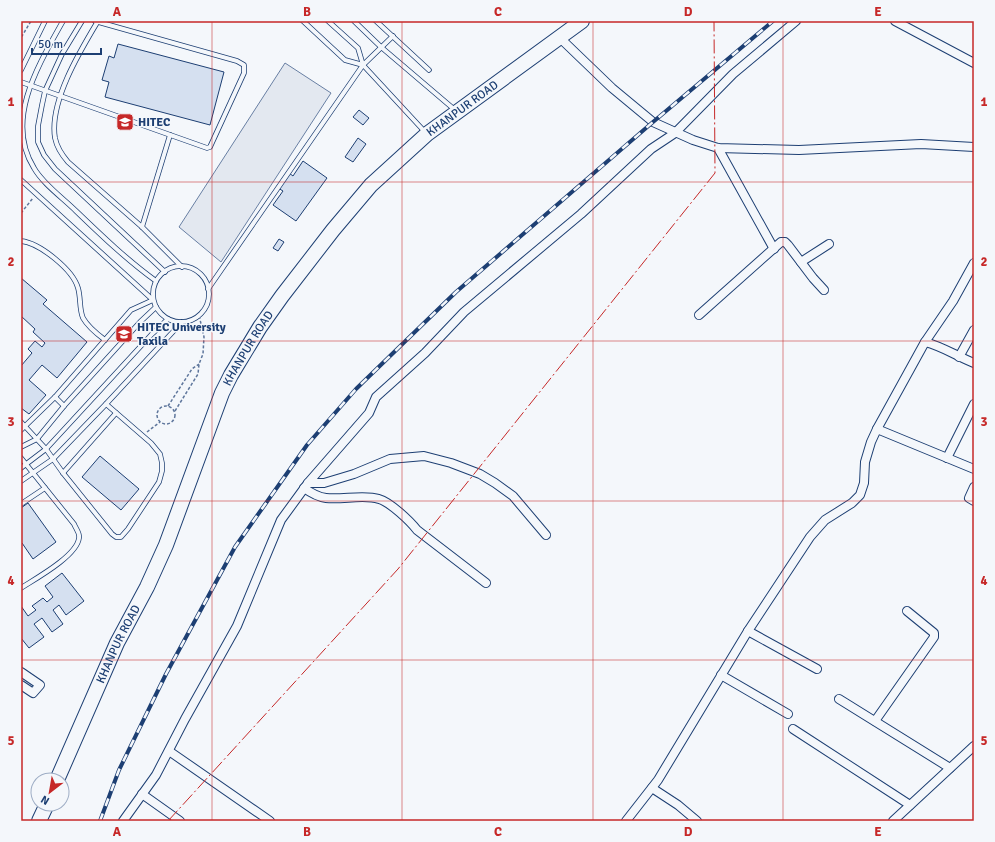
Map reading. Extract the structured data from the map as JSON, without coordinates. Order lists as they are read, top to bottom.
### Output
{
  "streets": {
    "highway": ["KHANPUR ROAD"]
  },
  "places": {
    "school or university": ["HITEC", "HITEC University Taxila"]
  },
  "scale_bar": "50 m",
  "north": "bottom left",
  "grid": {
    "columns": [
      "A",
      "B",
      "C",
      "D",
      "E"
    ],
    "rows": [
      "1",
      "2",
      "3",
      "4",
      "5"
    ]
  }
}
